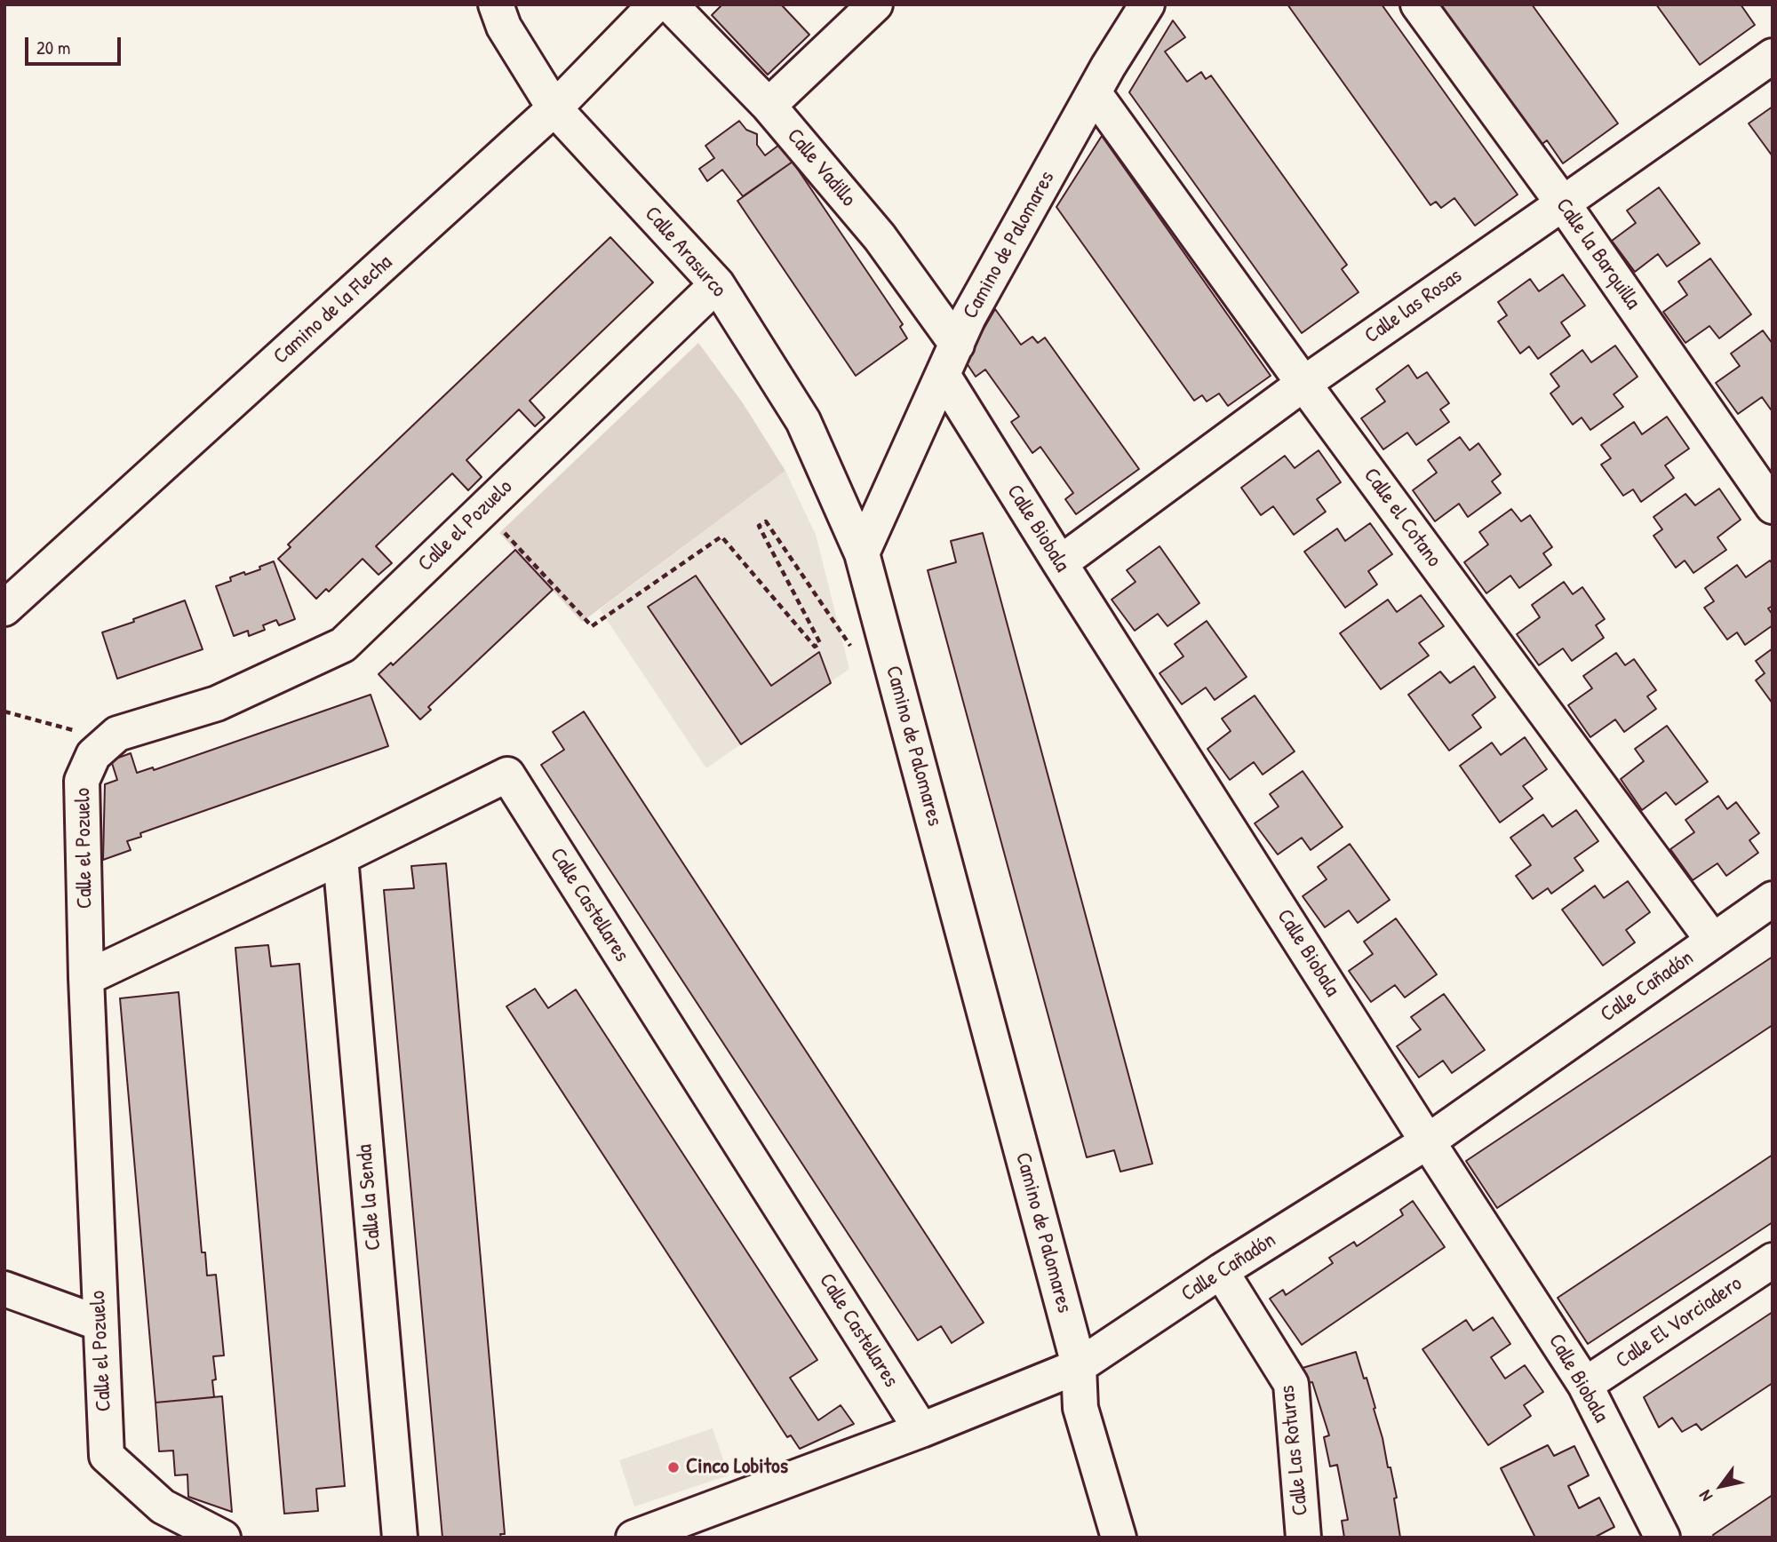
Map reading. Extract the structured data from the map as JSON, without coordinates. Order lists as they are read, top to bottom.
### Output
{
  "streets": {
    "street": [
      "Calle Vadillo",
      "Camino de Palomares",
      "Calle Arasurco",
      "Calle la Barquilla",
      "Calle las Rosas",
      "Camino de la Flecha",
      "Calle el Cotano",
      "Calle el Pozuelo",
      "Calle Biobala",
      "Calle Castellares",
      "Calle Cañadón",
      "Calle la Senda",
      "Calle El Vorciadero",
      "Calle Las Roturas"
    ]
  },
  "crossings": [
    ["Calle Vadillo", "Camino de Palomares"],
    ["Camino de Palomares", "Calle Arasurco"],
    ["Camino de Palomares", "Calle el Cotano"],
    ["Camino de Palomares", "Calle Biobala"],
    ["Camino de Palomares", "Calle Cañadón"],
    ["Calle Arasurco", "Camino de la Flecha"],
    ["Calle Arasurco", "Calle el Pozuelo"],
    ["Calle la Barquilla", "Calle las Rosas"],
    ["Calle las Rosas", "Calle el Cotano"],
    ["Calle las Rosas", "Calle Biobala"],
    ["Calle el Cotano", "Calle Cañadón"],
    ["Calle el Pozuelo", "Calle Castellares"],
    ["Calle Biobala", "Calle Cañadón"],
    ["Calle Biobala", "Calle El Vorciadero"],
    ["Calle Castellares", "Calle Cañadón"],
    ["Calle Castellares", "Calle la Senda"],
    ["Calle Cañadón", "Calle Las Roturas"]
  ],
  "places": ["Cinco Lobitos"],
  "scale_bar": "20 m",
  "north": "bottom left"
}
